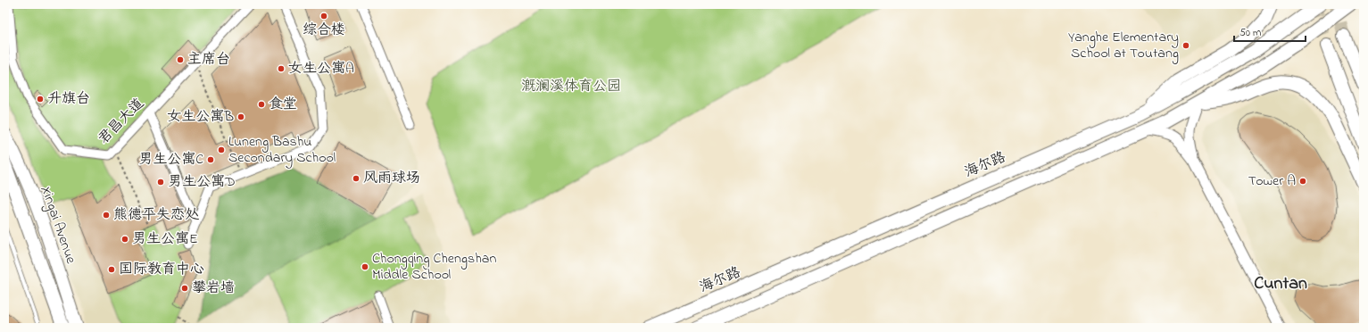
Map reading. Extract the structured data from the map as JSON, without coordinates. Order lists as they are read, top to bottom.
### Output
{
  "streets": {
    "main road": ["海尔路", "Xingai Avenue"],
    "street": ["君昌大道"]
  },
  "districts": ["Cuntan"],
  "parks": ["溉澜溪体育公园"],
  "places": [
    "综合楼",
    "Yanghe Elementary School at Toutang",
    "主席台",
    "女生公寓A",
    "升旗台",
    "食堂",
    "女生公寓B",
    "Luneng Bashu Secondary School",
    "男生公寓C",
    "风雨球场",
    "Tower A",
    "男生公寓D",
    "熊德平失恋处",
    "男生公寓E",
    "Chongqing Chengshan Middle School",
    "国际教育中心",
    "攀岩墙"
  ],
  "scale_bar": "50 m"
}
